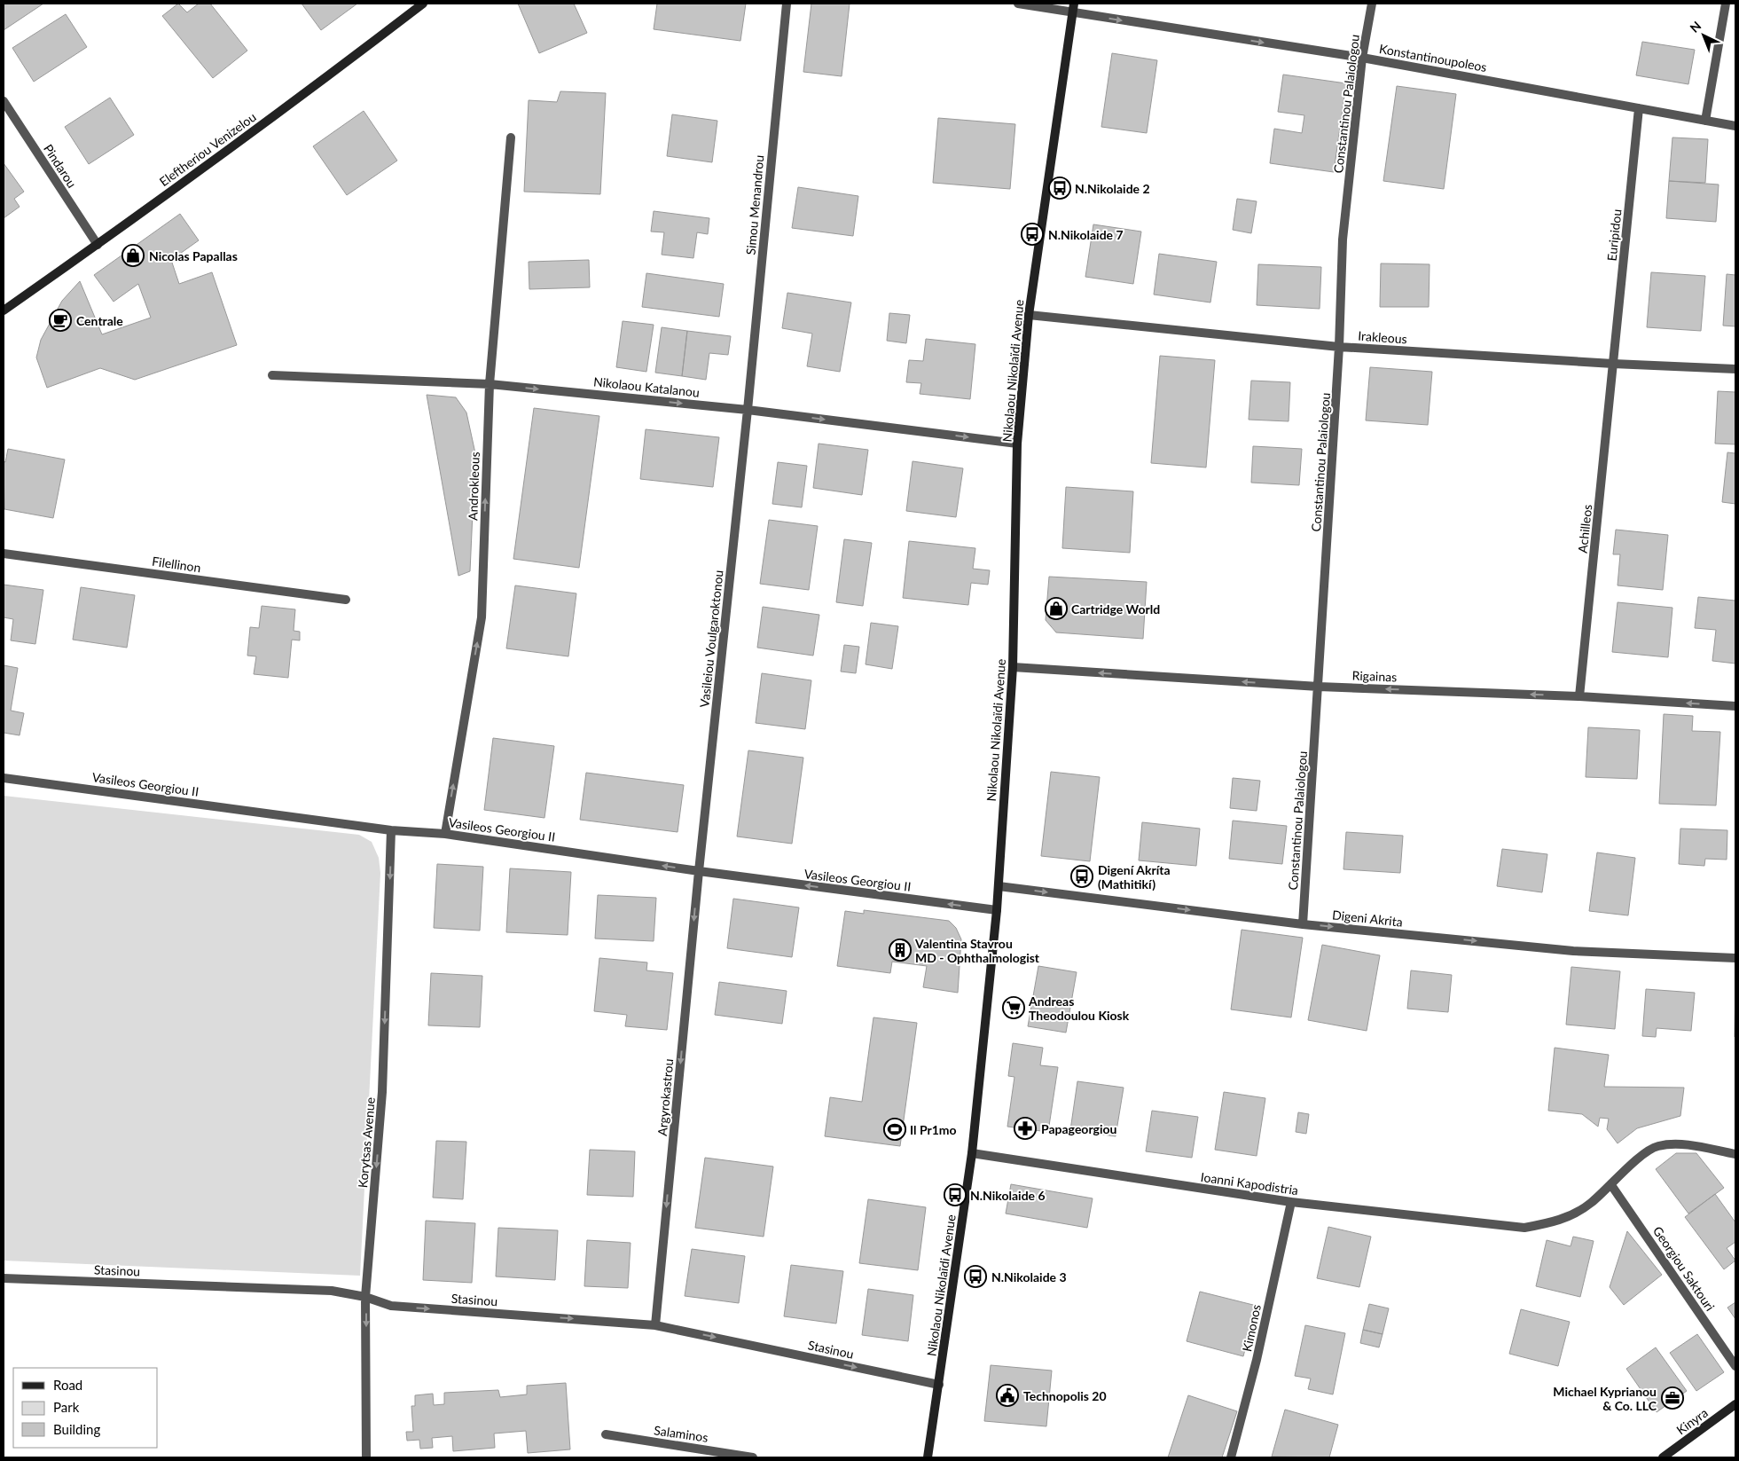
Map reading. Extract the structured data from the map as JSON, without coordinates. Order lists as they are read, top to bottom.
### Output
{
  "streets": {
    "street": [
      "Konstantinoupoleos",
      "Constantinou Palaiologou",
      "Eleftheriou Venizelou",
      "Pindarou",
      "Simou Menandrou",
      "Euripidou",
      "Irakleous",
      "Nikolaou Nikolaïdi Avenue",
      "Nikolaou Katalanou",
      "Androkleous",
      "Achilleos",
      "Filellinon",
      "Vasileiou Voulgaroktonou",
      "Rigainas",
      "Vasileos Georgiou II",
      "Digeni Akrita",
      "Argyrokastrou",
      "Korytsas Avenue",
      "Ioanni Kapodistria",
      "Georgiou Saktouri",
      "Stasinou",
      "Kimonos",
      "Kinyra",
      "Salaminos"
    ]
  },
  "crossings": [
    ["Konstantinoupoleos", "Constantinou Palaiologou"],
    ["Konstantinoupoleos", "Euripidou"],
    ["Konstantinoupoleos", "Nikolaou Nikolaïdi Avenue"],
    ["Constantinou Palaiologou", "Irakleous"],
    ["Constantinou Palaiologou", "Rigainas"],
    ["Constantinou Palaiologou", "Digeni Akrita"],
    ["Eleftheriou Venizelou", "Pindarou"],
    ["Simou Menandrou", "Nikolaou Katalanou"],
    ["Simou Menandrou", "Vasileiou Voulgaroktonou"],
    ["Euripidou", "Irakleous"],
    ["Euripidou", "Achilleos"],
    ["Irakleous", "Nikolaou Nikolaïdi Avenue"],
    ["Irakleous", "Achilleos"],
    ["Nikolaou Nikolaïdi Avenue", "Nikolaou Katalanou"],
    ["Nikolaou Nikolaïdi Avenue", "Rigainas"],
    ["Nikolaou Nikolaïdi Avenue", "Vasileos Georgiou II"],
    ["Nikolaou Nikolaïdi Avenue", "Digeni Akrita"],
    ["Nikolaou Nikolaïdi Avenue", "Ioanni Kapodistria"],
    ["Nikolaou Nikolaïdi Avenue", "Stasinou"],
    ["Nikolaou Katalanou", "Androkleous"],
    ["Nikolaou Katalanou", "Vasileiou Voulgaroktonou"],
    ["Androkleous", "Vasileos Georgiou II"],
    ["Achilleos", "Rigainas"],
    ["Vasileiou Voulgaroktonou", "Vasileos Georgiou II"],
    ["Vasileiou Voulgaroktonou", "Argyrokastrou"],
    ["Vasileos Georgiou II", "Argyrokastrou"],
    ["Vasileos Georgiou II", "Korytsas Avenue"],
    ["Argyrokastrou", "Stasinou"],
    ["Korytsas Avenue", "Stasinou"],
    ["Ioanni Kapodistria", "Georgiou Saktouri"],
    ["Ioanni Kapodistria", "Kimonos"]
  ],
  "one_way": [
    "Konstantinoupoleos",
    "Nikolaou Katalanou",
    "Androkleous",
    "Rigainas",
    "Vasileos Georgiou II",
    "Digeni Akrita",
    "Argyrokastrou",
    "Korytsas Avenue",
    "Stasinou"
  ],
  "places": {
    "bus stop": [
      "N.Nikolaide 2",
      "N.Nikolaide 7",
      "Digení Akríta (Mathitikí)",
      "N.Nikolaide 6",
      "N.Nikolaide 3"
    ],
    "shop": ["Nicolas Papallas", "Cartridge World"],
    "cafe": ["Centrale"],
    "building": ["Valentina Stavrou MD - Ophthalmologist"],
    "supermarket": ["Andreas Theodoulou Kiosk"],
    "pharmacy": ["Papageorgiou"],
    "sports": ["Il Pr1mo"],
    "public building": ["Technopolis 20"],
    "office": ["Michael Kyprianou & Co. LLC"]
  },
  "legend": ["Road", "Park", "Building"],
  "north": "top left"
}
